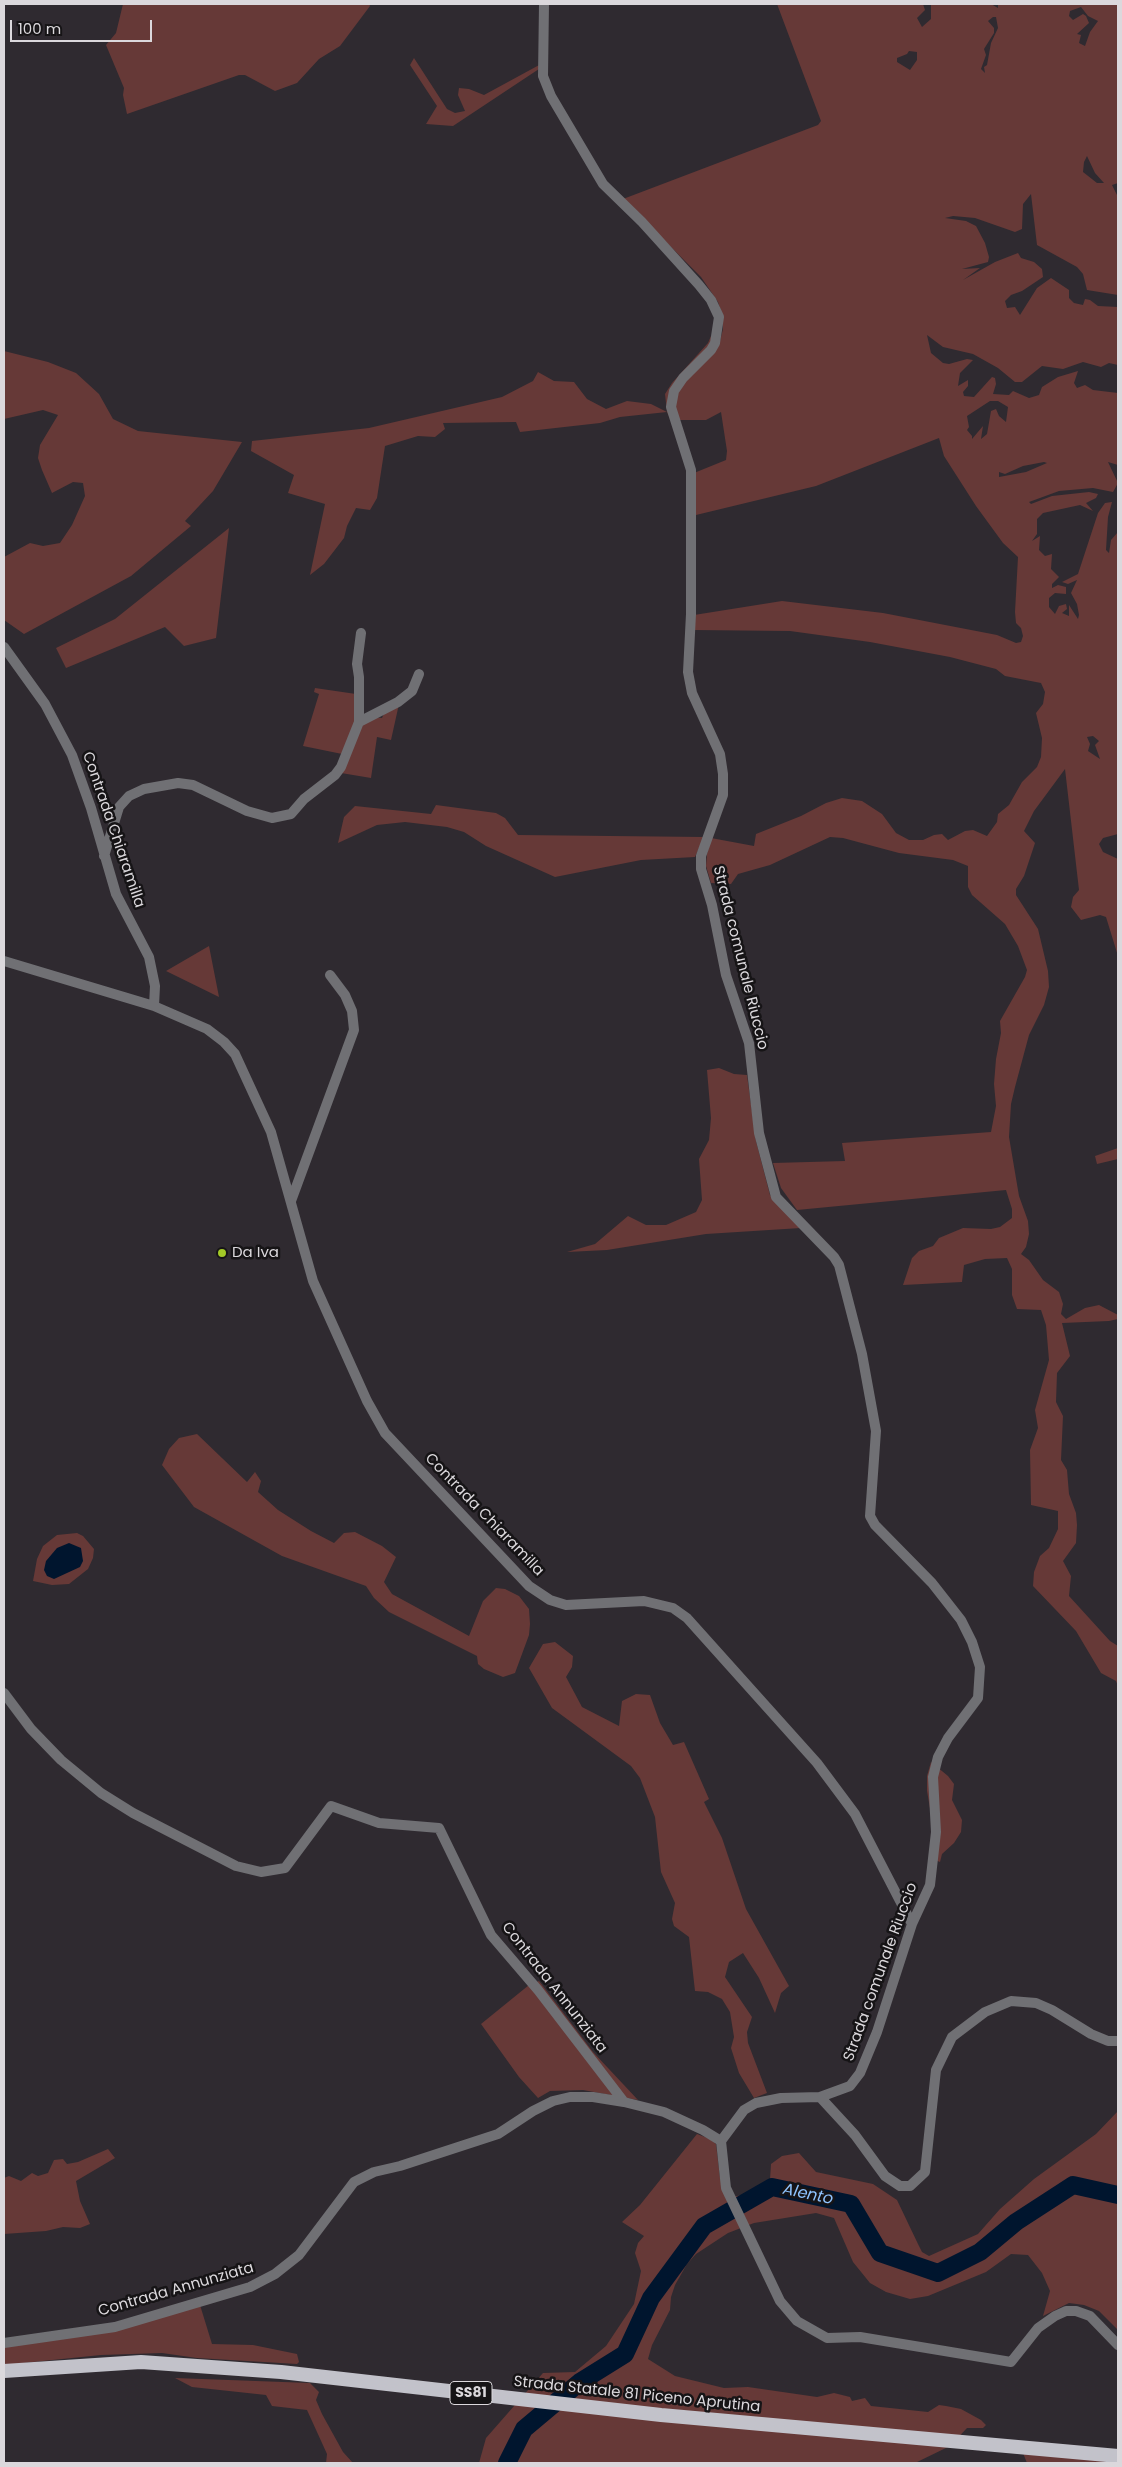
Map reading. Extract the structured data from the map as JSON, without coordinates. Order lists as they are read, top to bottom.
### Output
{
  "streets": {
    "highway": ["SS81", "Strada Statale 81 Piceno Aprutina"],
    "street": ["Contrada Chiaramilla", "Strada comunale Riuccio", "Contrada Annunziata"]
  },
  "crossings": [
    ["Contrada Chiaramilla", "Strada comunale Riuccio"]
  ],
  "water": ["Alento"],
  "places": ["Da Iva"],
  "scale_bar": "100 m"
}
